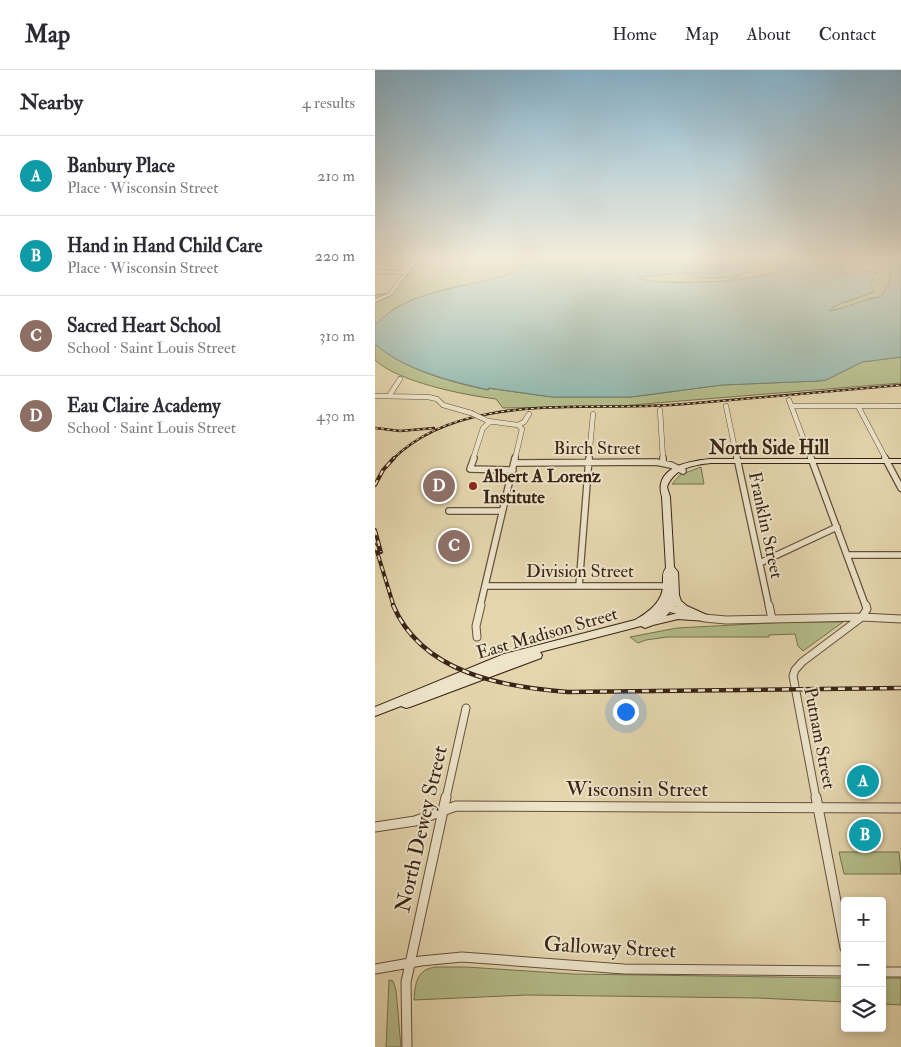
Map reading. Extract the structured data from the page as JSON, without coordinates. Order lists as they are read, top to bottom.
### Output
{
  "streets": {
    "main road": ["East Madison Street"],
    "street": [
      "Birch Street",
      "Franklin Street",
      "Division Street",
      "Putnam Street",
      "Wisconsin Street",
      "North Dewey Street",
      "Galloway Street"
    ]
  },
  "crossings": [
    ["Putnam Street", "Wisconsin Street"],
    ["Wisconsin Street", "North Dewey Street"],
    ["North Dewey Street", "Galloway Street"]
  ],
  "districts": ["North Side Hill"],
  "places": ["Albert A Lorenz Institute"],
  "page": {
    "header": "Map",
    "nav": [
      "Home",
      "Map",
      "About",
      "Contact"
    ],
    "heading": ["Nearby", "4 results"],
    "list": [
      {
        "mark": "A",
        "name": "Banbury Place",
        "note": "Place · Wisconsin Street",
        "value": "210 m"
      },
      {
        "mark": "B",
        "name": "Hand in Hand Child Care",
        "note": "Place · Wisconsin Street",
        "value": "220 m"
      },
      {
        "mark": "C",
        "name": "Sacred Heart School",
        "note": "School · Saint Louis Street",
        "value": "310 m"
      },
      {
        "mark": "D",
        "name": "Eau Claire Academy",
        "note": "School · Saint Louis Street",
        "value": "430 m"
      }
    ],
    "pins": [
      "D",
      "C",
      "A",
      "B"
    ],
    "map_buttons": ["+", "−"]
  }
}
